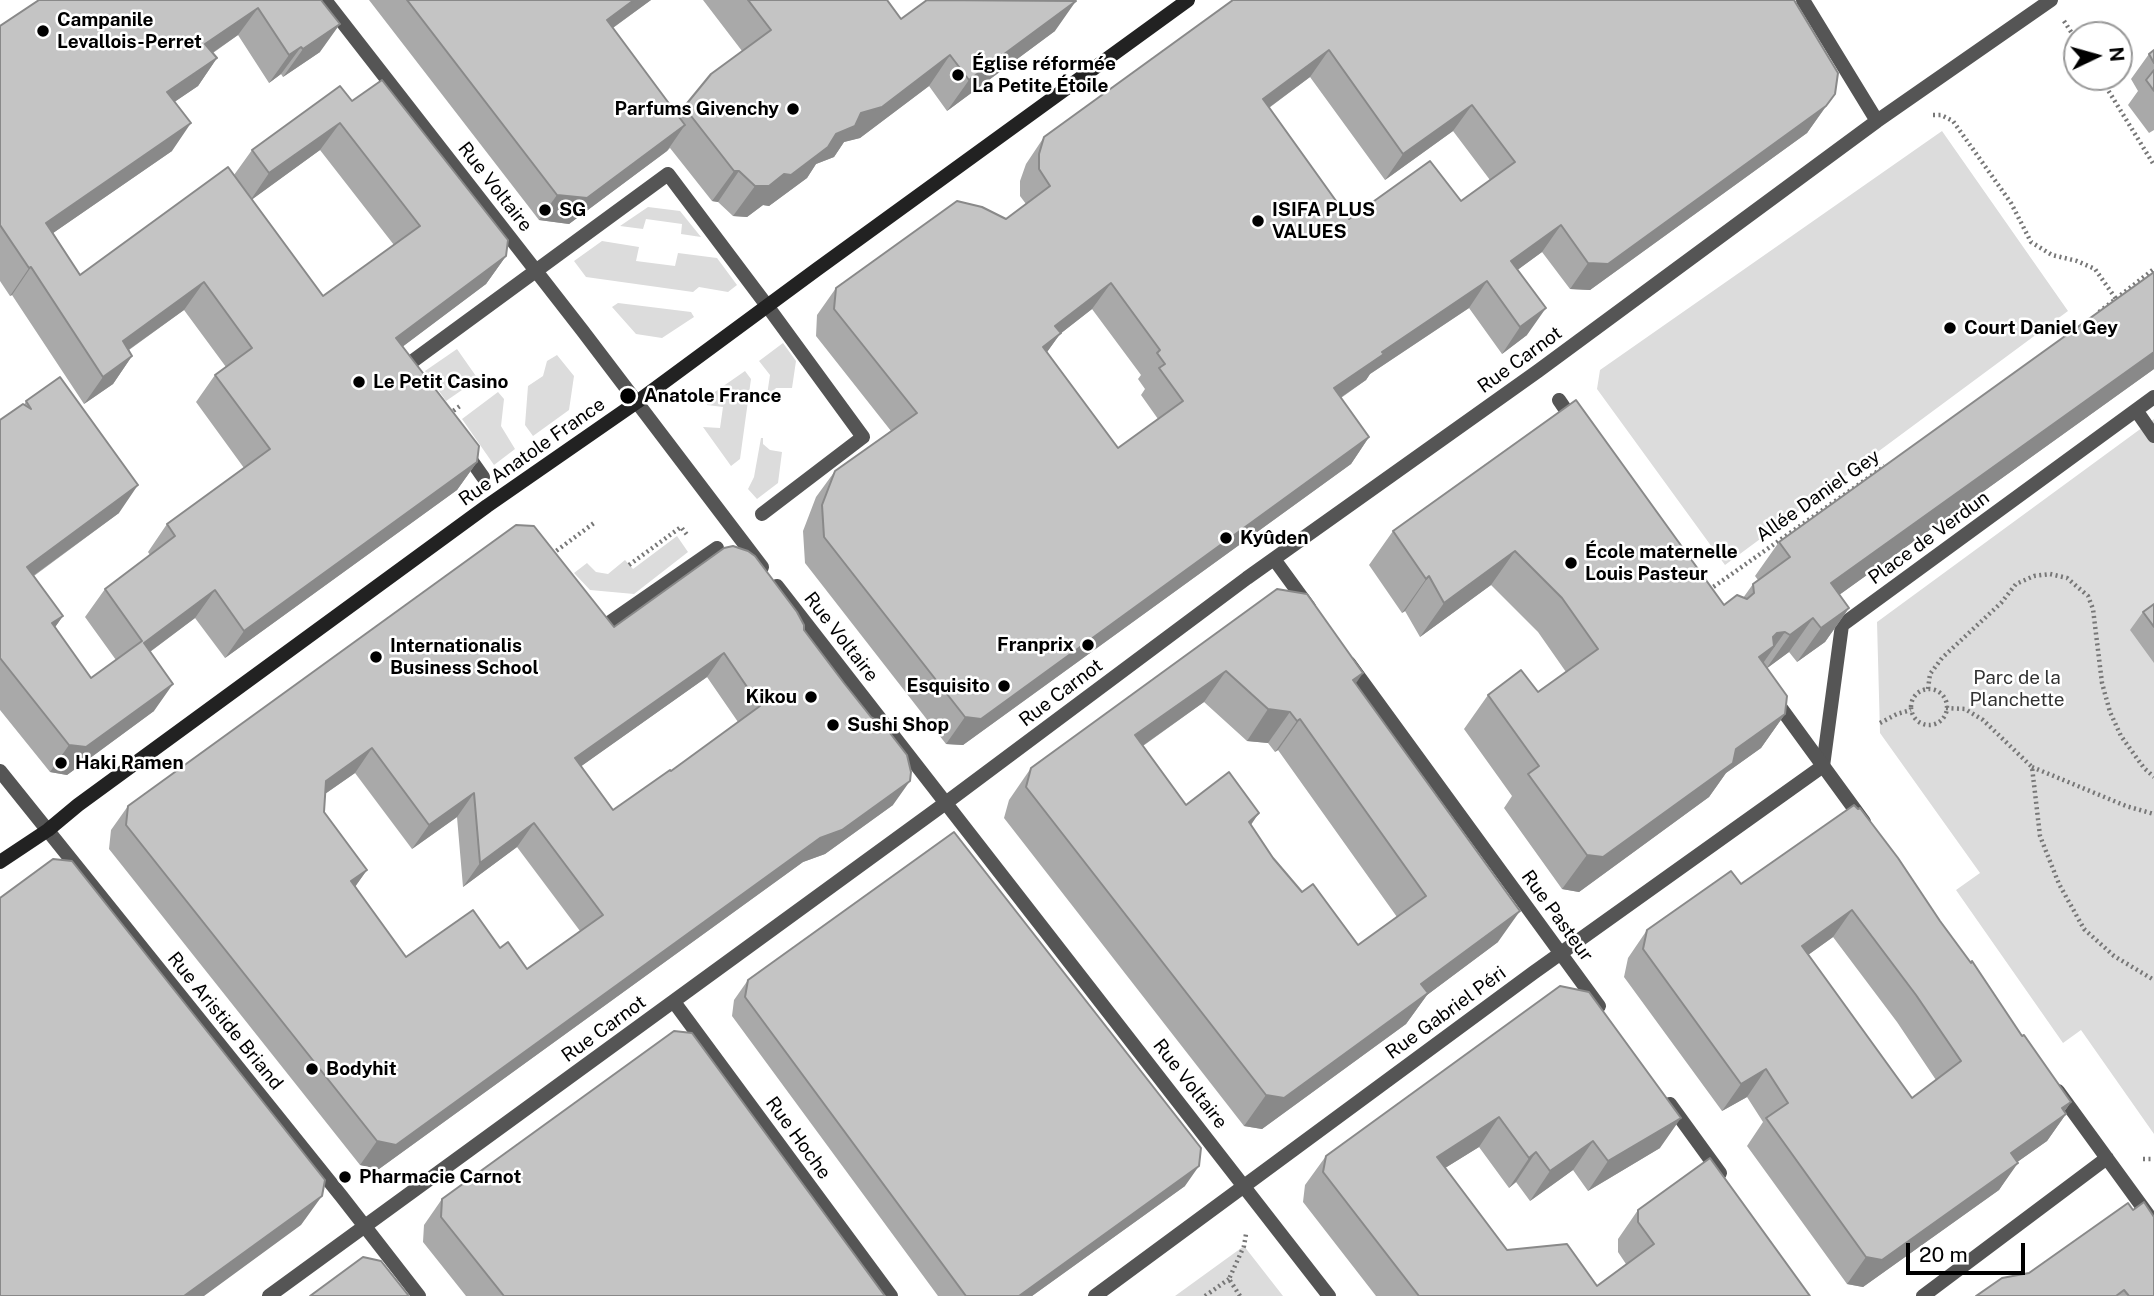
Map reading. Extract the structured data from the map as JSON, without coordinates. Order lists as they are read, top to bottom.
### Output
{
  "streets": {
    "main road": ["Rue Anatole France"],
    "street": [
      "Rue Voltaire",
      "Rue Carnot",
      "Place de Verdun",
      "Rue Pasteur",
      "Rue Gabriel Péri",
      "Rue Aristide Briand",
      "Rue Hoche"
    ],
    "path": ["Allée Daniel Gey"]
  },
  "crossings": [
    ["Rue Voltaire", "Rue Carnot"],
    ["Rue Voltaire", "Rue Anatole France"],
    ["Rue Voltaire", "Rue Gabriel Péri"],
    ["Rue Carnot", "Rue Aristide Briand"],
    ["Rue Carnot", "Rue Hoche"],
    ["Rue Anatole France", "Rue Aristide Briand"],
    ["Place de Verdun", "Rue Gabriel Péri"],
    ["Rue Pasteur", "Rue Gabriel Péri"]
  ],
  "parks": ["Parc de la Planchette"],
  "places": [
    "Campanile Levallois-Perret",
    "Église réformée La Petite Étoile",
    "Parfums Givenchy",
    "SG",
    "ISIFA PLUS VALUES",
    "Court Daniel Gey",
    "Le Petit Casino",
    "Anatole France",
    "Kyûden",
    "École maternelle Louis Pasteur",
    "Franprix",
    "Internationalis Business School",
    "Esquisito",
    "Kikou",
    "Sushi Shop",
    "Haki Ramen",
    "Bodyhit",
    "Pharmacie Carnot"
  ],
  "scale_bar": "20 m",
  "north": "right"
}
